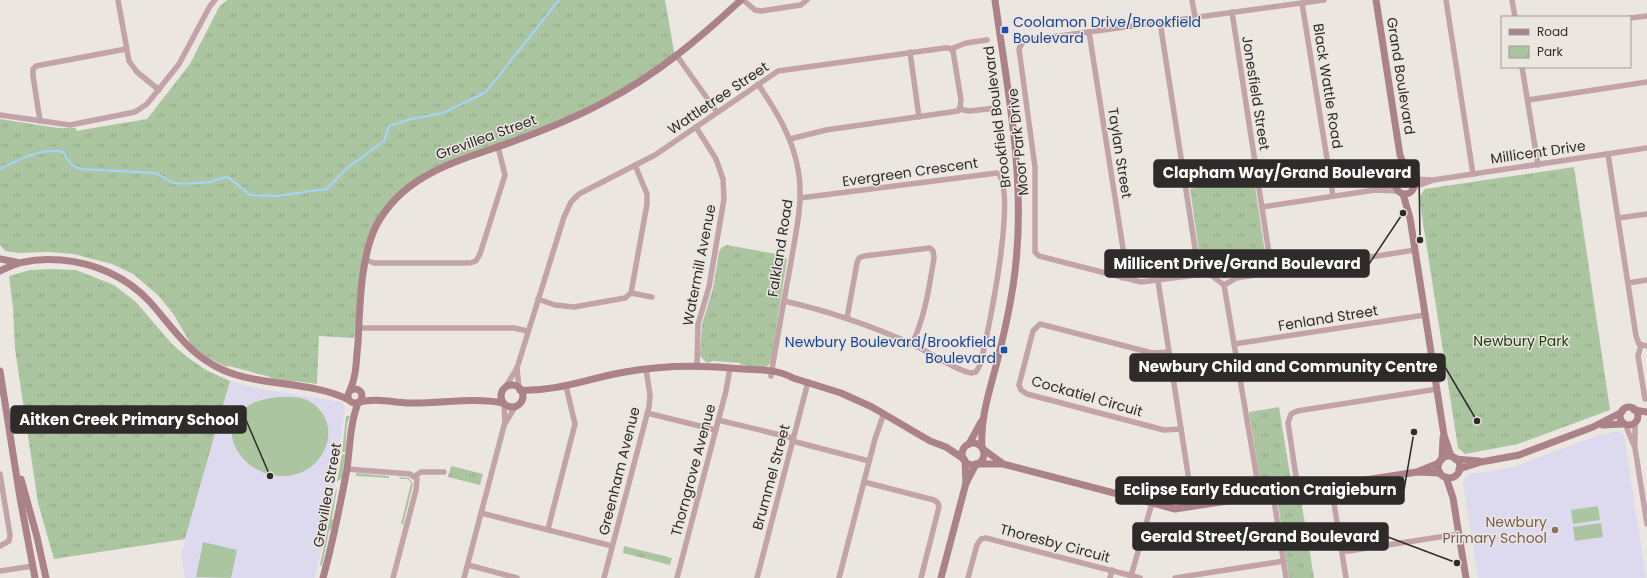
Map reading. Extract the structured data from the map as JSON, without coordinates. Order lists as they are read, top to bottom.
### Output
{
  "streets": {
    "street": [
      "Grand Boulevard",
      "Black Wattle Road",
      "Jonesfield Street",
      "Wattletree Street",
      "Brookfield Boulevard",
      "Grevillea Street",
      "Moor Park Drive",
      "Millicent Drive",
      "Taylan Street",
      "Evergreen Crescent",
      "Falkland Road",
      "Watermill Avenue",
      "Fenland Street",
      "Cockatiel Circuit",
      "Thorngrove Avenue",
      "Greenham Avenue",
      "Brummel Street",
      "Thoresby Circuit"
    ]
  },
  "crossings": [
    ["Grand Boulevard", "Millicent Drive"],
    ["Black Wattle Road", "Moor Park Drive"],
    ["Black Wattle Road", "Millicent Drive"],
    ["Jonesfield Street", "Moor Park Drive"],
    ["Jonesfield Street", "Millicent Drive"],
    ["Wattletree Street", "Falkland Road"],
    ["Wattletree Street", "Watermill Avenue"],
    ["Moor Park Drive", "Taylan Street"],
    ["Evergreen Crescent", "Falkland Road"]
  ],
  "parks": ["Newbury Park"],
  "places": {
    "transit": ["Coolamon Drive/Brookfield Boulevard", "Newbury Boulevard/Brookfield Boulevard"],
    "other": [
      "Millicent Drive/Grand Boulevard",
      "Clapham Way/Grand Boulevard",
      "Newbury Child and Community Centre",
      "Eclipse Early Education Craigieburn",
      "Aitken Creek Primary School",
      "Newbury Primary School",
      "Gerald Street/Grand Boulevard"
    ]
  },
  "legend": ["Road", "Park"]
}
